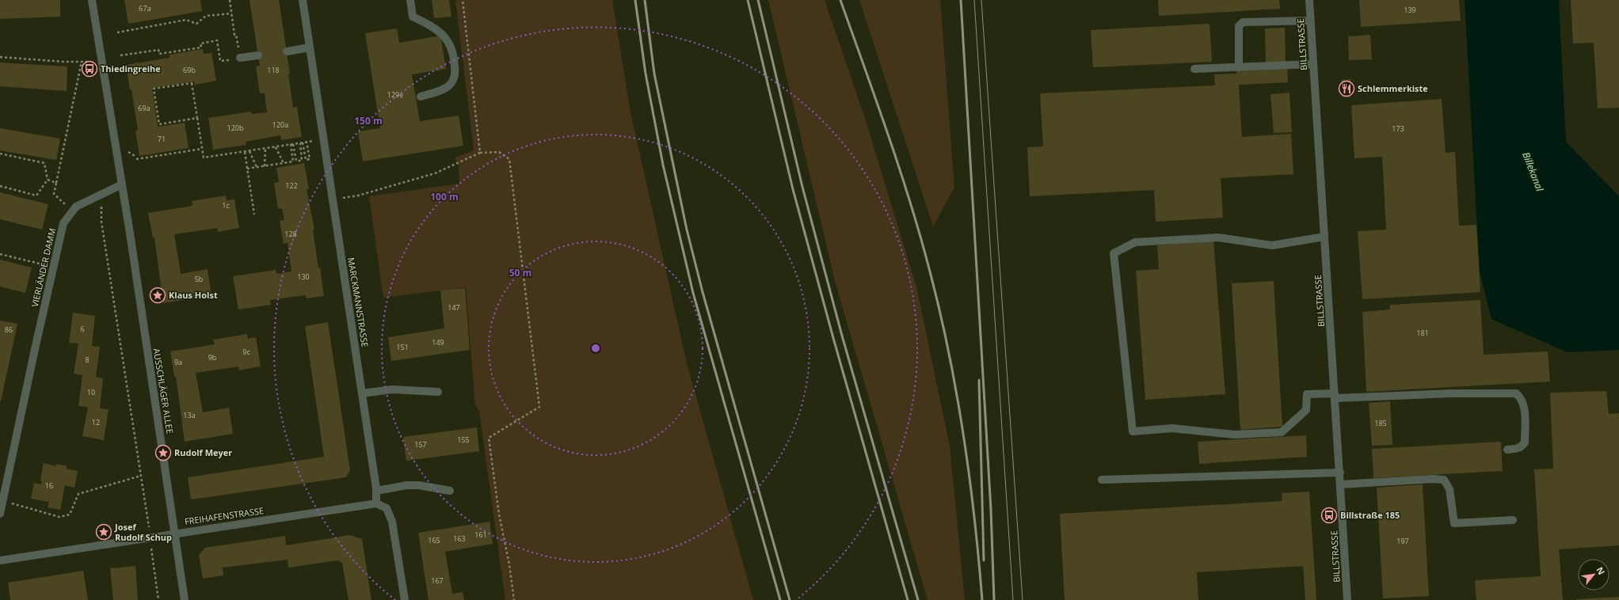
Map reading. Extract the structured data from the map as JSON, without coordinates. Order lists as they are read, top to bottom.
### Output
{
  "streets": {
    "street": [
      "BILLSTRASSE",
      "VIERLÄNDER DAMM",
      "MARCKMANNSTRASSE",
      "AUSSCHLÄGER ALLEE",
      "FREIHAFENSTRASSE"
    ]
  },
  "crossings": [
    ["VIERLÄNDER DAMM", "AUSSCHLÄGER ALLEE"],
    ["MARCKMANNSTRASSE", "FREIHAFENSTRASSE"],
    ["AUSSCHLÄGER ALLEE", "FREIHAFENSTRASSE"]
  ],
  "water": ["Billekanal"],
  "places": {
    "bus stop": ["Thiedingreihe", "Billstraße 185"],
    "restaurant": ["Schlemmerkiste"],
    "place": ["Klaus Holst", "Rudolf Meyer", "Josef Rudolf Schup"]
  },
  "house_numbers": [
    "67a",
    "139",
    "69b",
    "118",
    "129e",
    "69a",
    "120a",
    "120b",
    "173",
    "71",
    "122",
    "1c",
    "128",
    "130",
    "5b",
    "147",
    "6",
    "86",
    "181",
    "149",
    "151",
    "9c",
    "9b",
    "8",
    "9a",
    "10",
    "13a",
    "12",
    "185",
    "155",
    "157",
    "16",
    "161",
    "163",
    "165",
    "197",
    "167"
  ],
  "north": "top right",
  "rings": ["150 m", "100 m", "50 m"]
}
